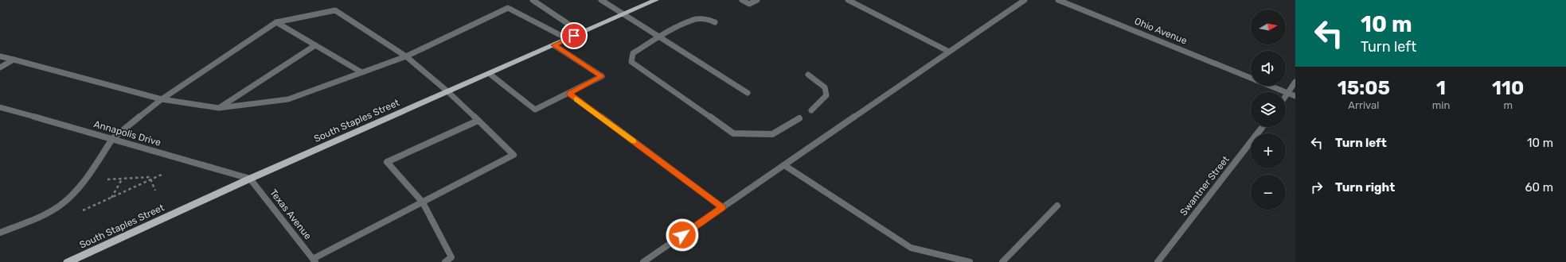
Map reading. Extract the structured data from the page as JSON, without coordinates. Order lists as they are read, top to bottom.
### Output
{
  "streets": {
    "main road": ["South Staples Street"],
    "street": [
      "Ohio Avenue",
      "Annapolis Drive",
      "Swantner Street",
      "Texas Avenue"
    ]
  },
  "crossings": [
    ["South Staples Street", "Annapolis Drive"],
    ["South Staples Street", "Texas Avenue"],
    ["Annapolis Drive", "Texas Avenue"]
  ],
  "north": "right",
  "page": {
    "turn": ["10 m", "Turn left"],
    "map_buttons": ["+", "−"],
    "eta": [
      "15:05",
      "Arrival",
      "1",
      "min",
      "110",
      "m"
    ],
    "list": [
      {
        "name": "Turn left",
        "value": "10 m"
      },
      {
        "name": "Turn right",
        "value": "60 m"
      }
    ]
  }
}
